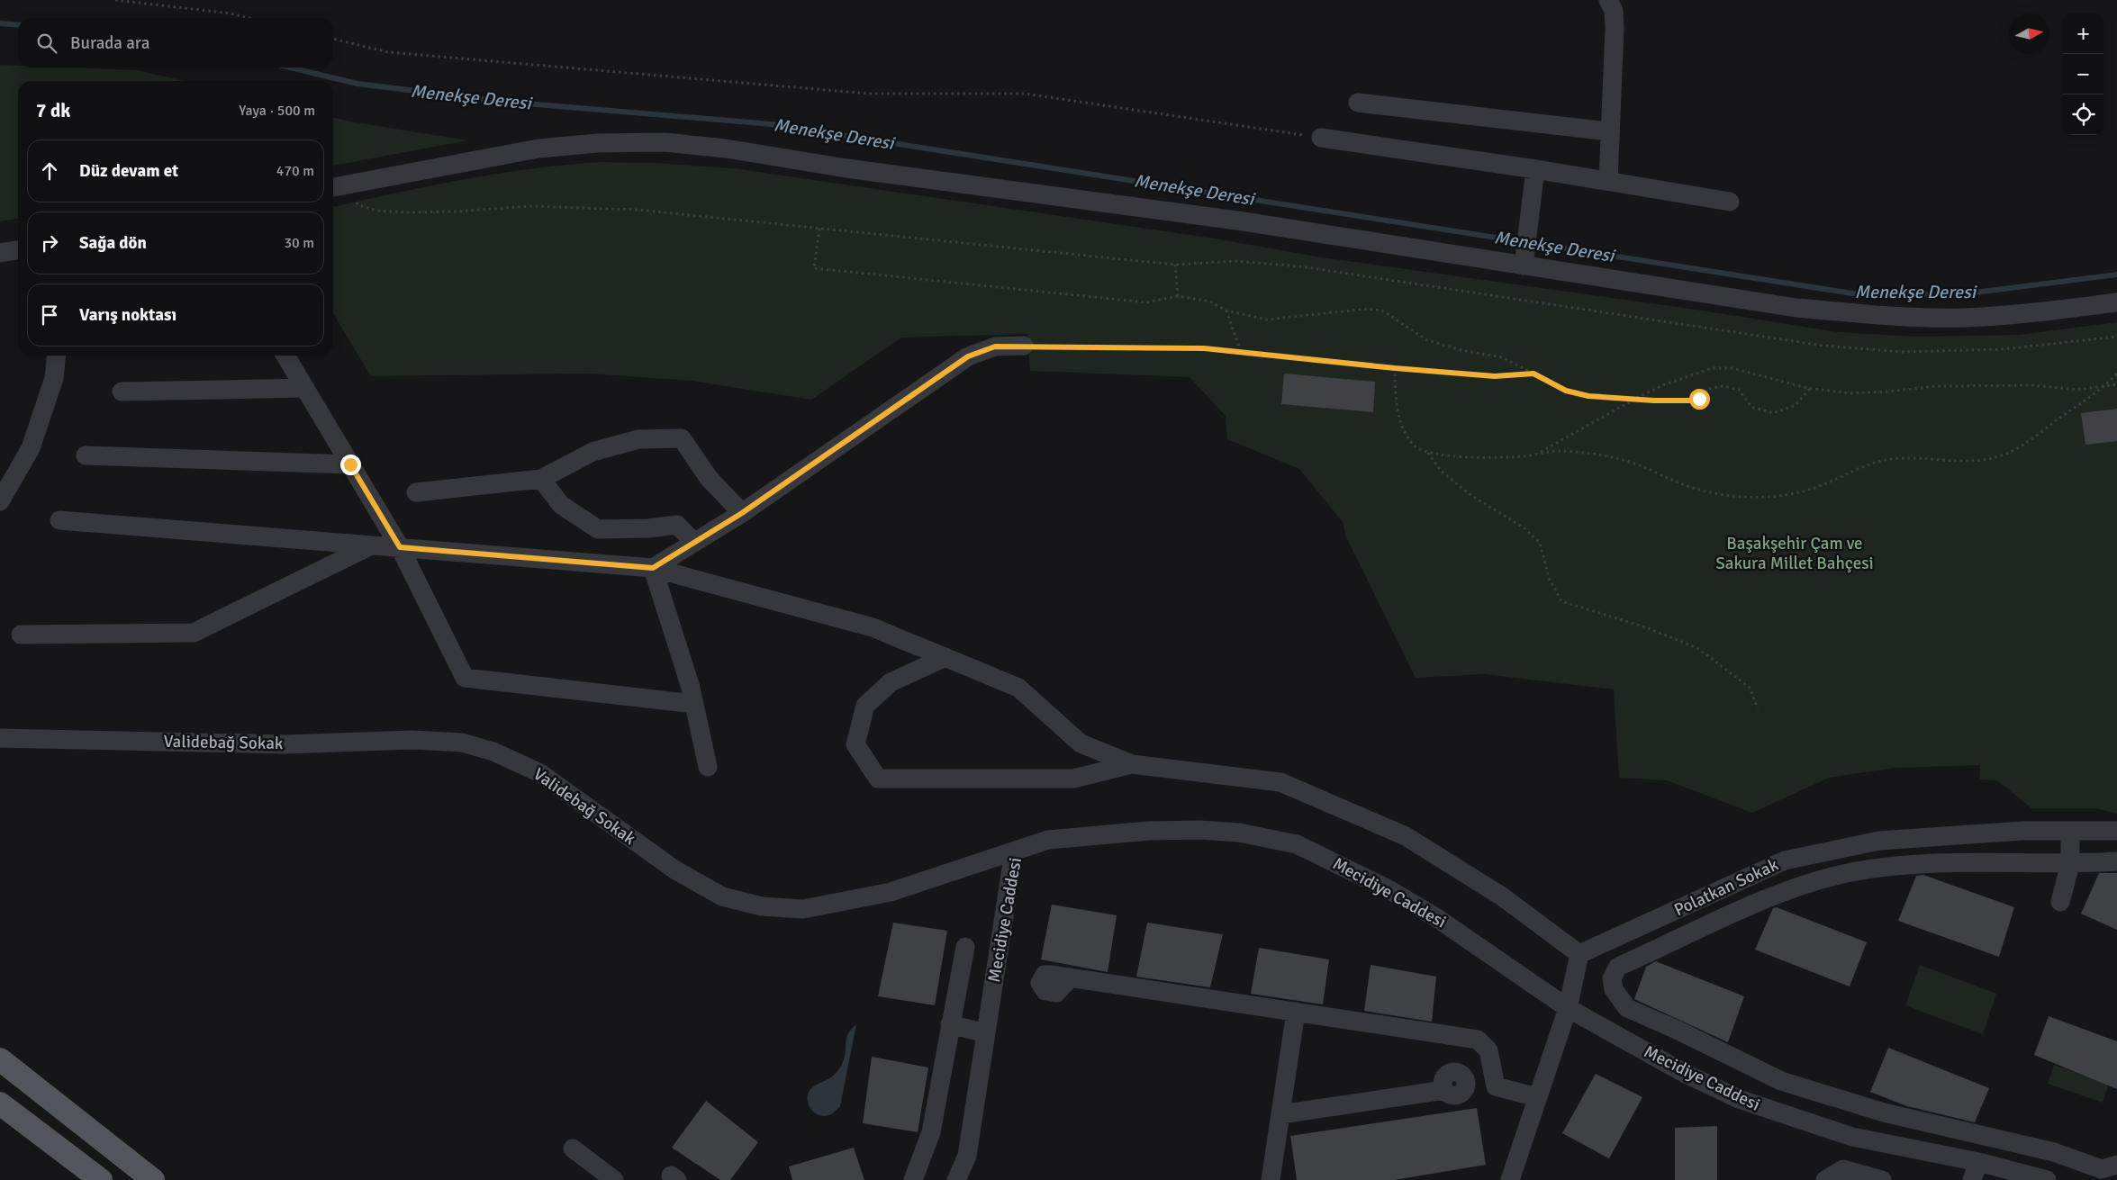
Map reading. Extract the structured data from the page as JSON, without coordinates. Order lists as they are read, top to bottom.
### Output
{
  "streets": {
    "street": ["Validebağ Sokak", "Polatkan Sokak", "Mecidiye Caddesi"]
  },
  "crossings": [
    ["Validebağ Sokak", "Mecidiye Caddesi"]
  ],
  "water": ["Menekşe Deresi"],
  "parks": ["Başakşehir Çam ve Sakura Millet Bahçesi"],
  "north": "right",
  "page": {
    "map_buttons": ["+", "−"],
    "search": "Burada ara",
    "heading": ["7 dk", "Yaya · 500 m"],
    "list": [
      ["Düz devam et", "470 m"],
      ["Sağa dön", "30 m"],
      "Varış noktası"
    ]
  }
}
